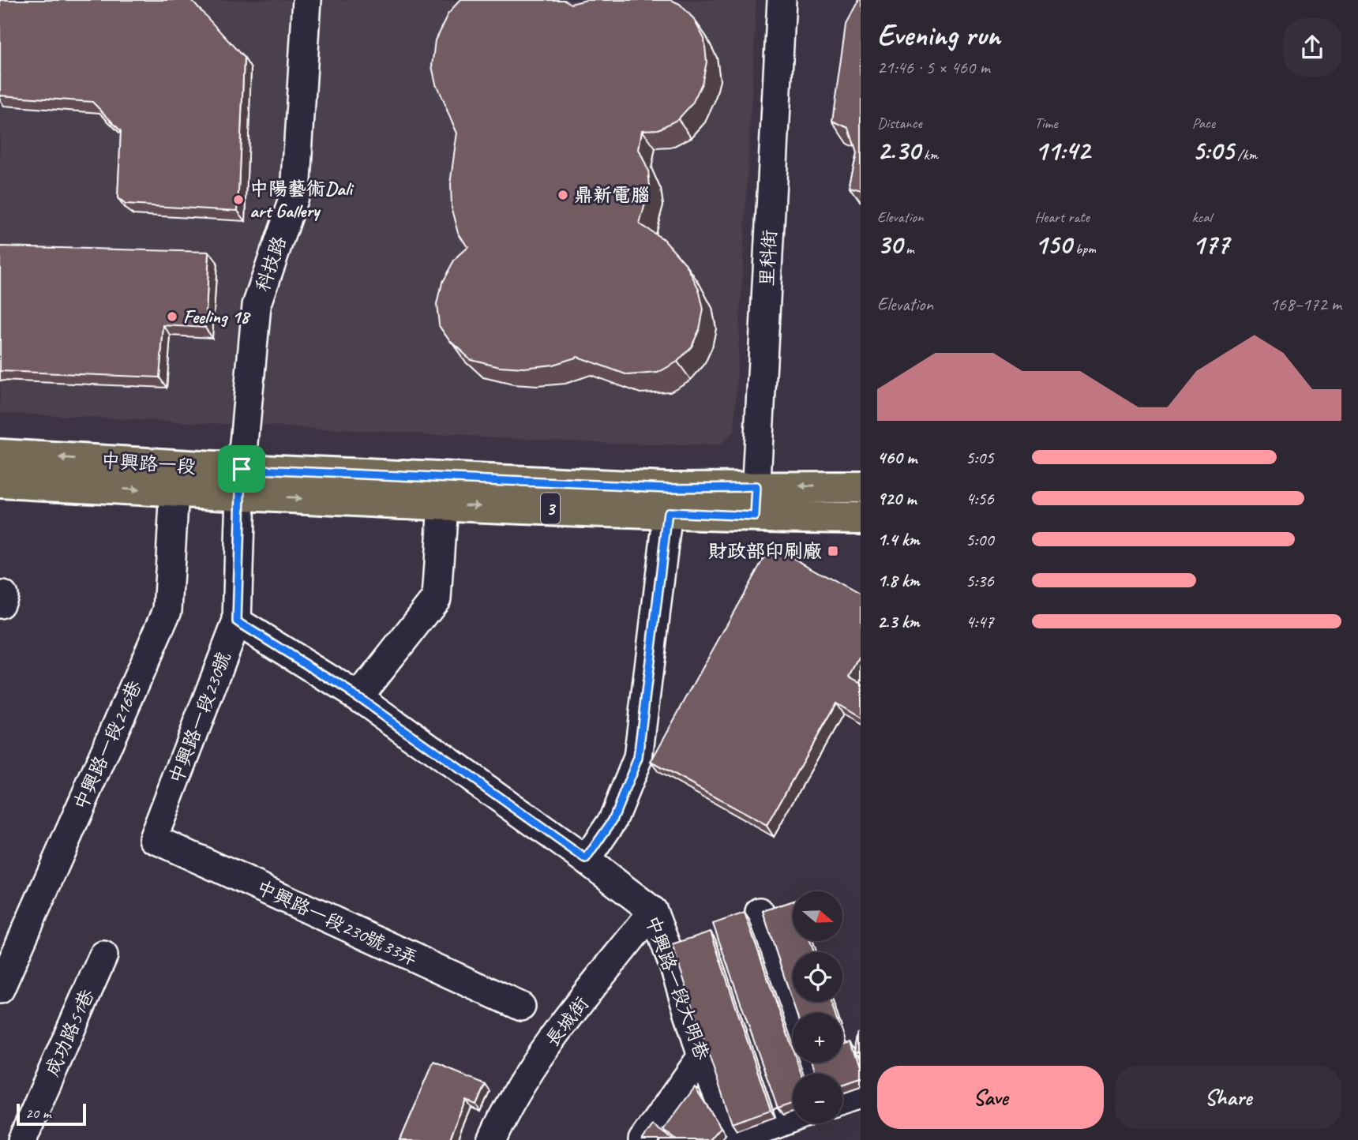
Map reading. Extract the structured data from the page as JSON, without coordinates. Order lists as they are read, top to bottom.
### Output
{
  "streets": {
    "main road": ["中興路一段", "3"],
    "street": [
      "里科街",
      "科技路",
      "中興路一段230號",
      "中興路一段216巷",
      "中興路一段230號33弄",
      "中興路一段大明巷",
      "長城街",
      "成功路51巷"
    ]
  },
  "crossings": [
    ["里科街", "中興路一段"],
    ["科技路", "中興路一段"],
    ["科技路", "中興路一段230號"],
    ["中興路一段", "中興路一段230號"],
    ["中興路一段", "中興路一段216巷"],
    ["中興路一段230號", "中興路一段230號33弄"],
    ["中興路一段230號", "中興路一段大明巷"],
    ["中興路一段大明巷", "長城街"]
  ],
  "places": {
    "other": ["鼎新電腦", "中陽藝術Dali art Gallery", "Feeling 18"],
    "transit": ["財政部印刷廠"]
  },
  "scale_bar": "20 m",
  "north": "right",
  "page": {
    "heading": ["Evening run", "21:46 · 5 × 460 m"],
    "stats": [
      ["Distance", "2.30 km"],
      ["Time", "11:42"],
      ["Pace", "5:05 /km"],
      ["Elevation", "30 m"],
      ["Heart rate", "150 bpm"],
      ["kcal", "177"]
    ],
    "chart": ["Elevation", "168–172 m"],
    "list": [
      {
        "name": "460 m",
        "note": "5:05"
      },
      {
        "name": "920 m",
        "note": "4:56"
      },
      {
        "name": "1.4 km",
        "note": "5:00"
      },
      {
        "name": "1.8 km",
        "note": "5:36"
      },
      {
        "name": "2.3 km",
        "note": "4:47"
      }
    ],
    "map_buttons": ["+", "−"],
    "buttons": ["Save", "Share"],
    "scale": "20 m"
  }
}
